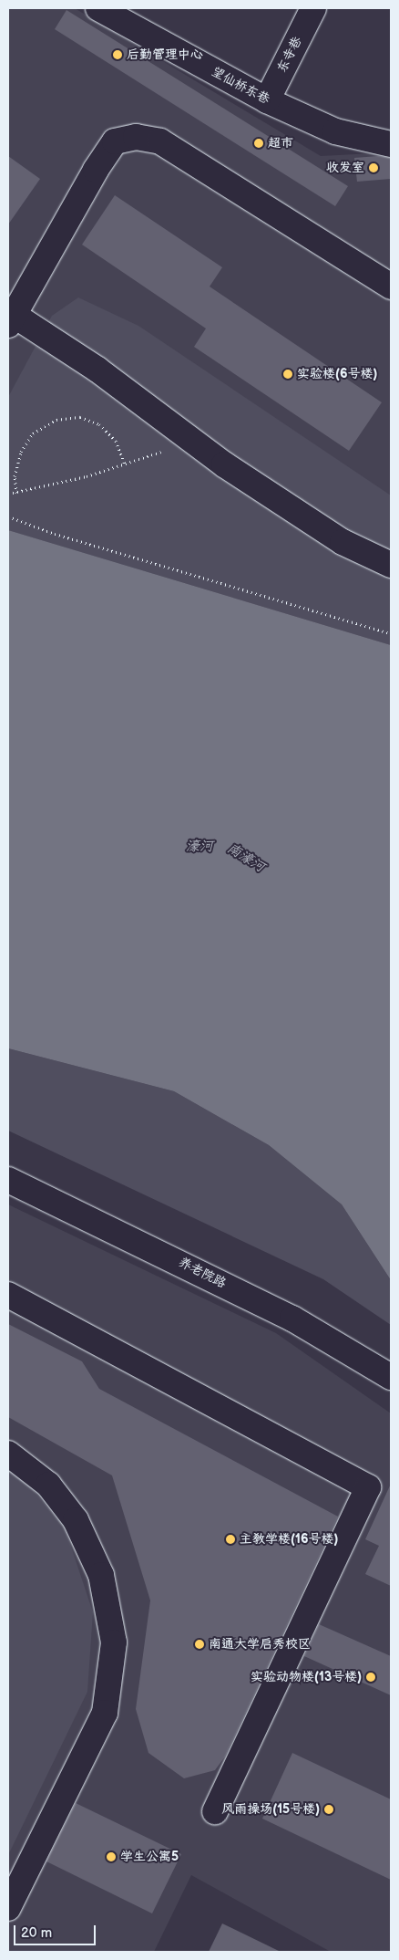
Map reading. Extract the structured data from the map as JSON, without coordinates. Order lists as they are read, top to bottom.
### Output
{
  "streets": {
    "street": ["东寺巷", "望仙桥东巷", "养老院路"]
  },
  "crossings": [
    ["东寺巷", "望仙桥东巷"]
  ],
  "water": ["濠河", "南濠河"],
  "places": [
    "后勤管理中心",
    "超市",
    "收发室",
    "实验楼(6号楼)",
    "主教学楼(16号楼)",
    "南通大学启秀校区",
    "实验动物楼(13号楼)",
    "风雨操场(15号楼)",
    "学生公寓5"
  ],
  "scale_bar": "20 m"
}
